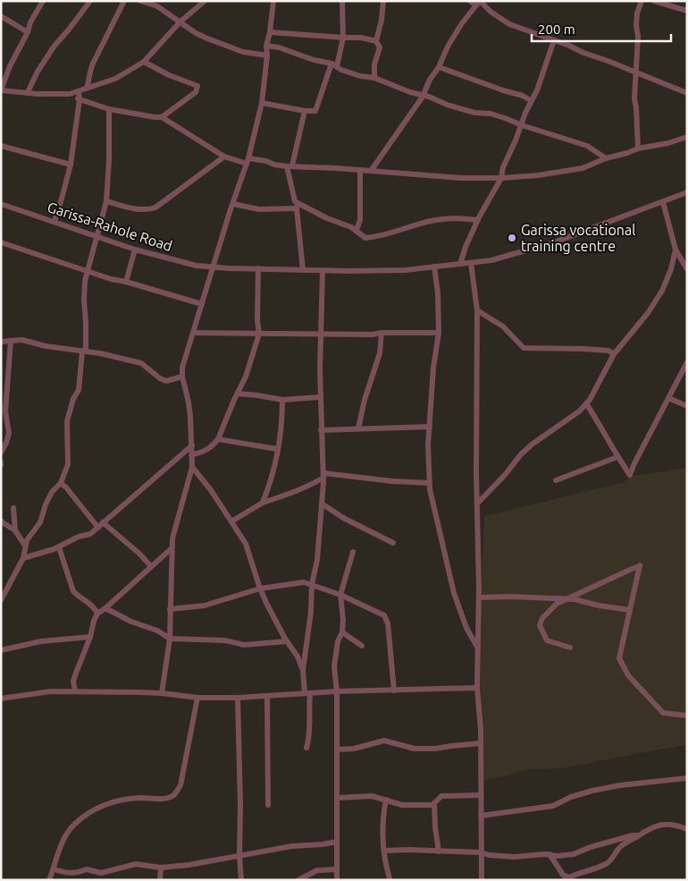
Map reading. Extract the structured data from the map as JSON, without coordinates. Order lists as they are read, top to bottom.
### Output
{
  "streets": {
    "street": ["Garissa-Rahole Road"]
  },
  "places": ["Garissa vocational training centre"],
  "scale_bar": "200 m"
}
